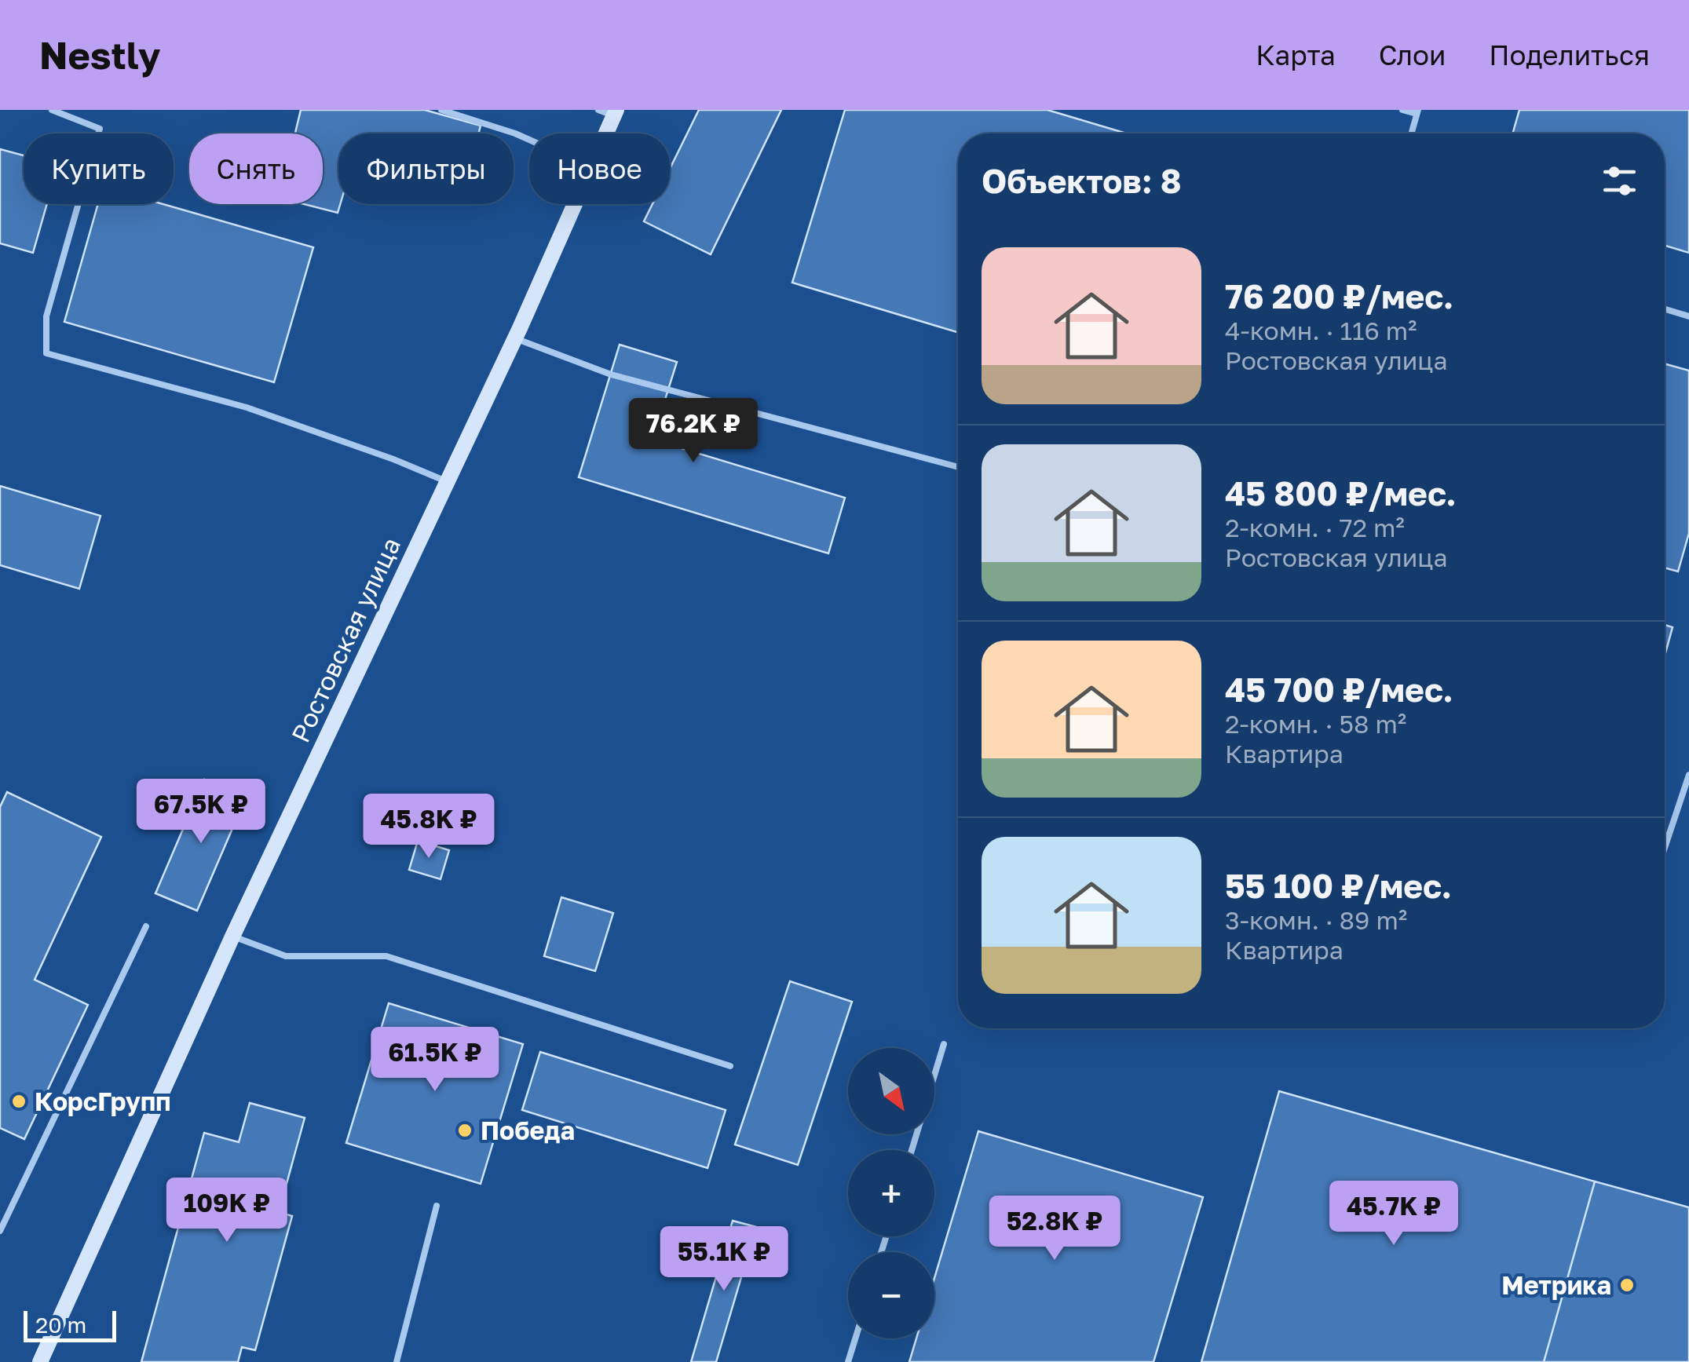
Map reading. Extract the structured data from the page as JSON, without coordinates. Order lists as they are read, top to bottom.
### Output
{
  "streets": {
    "street": ["Ростовская улица"]
  },
  "places": ["КорсГрупп", "Победа", "Метрика"],
  "scale_bar": "20 m",
  "north": "bottom right",
  "page": {
    "header": "Nestly",
    "nav": ["Карта", "Слои", "Поделиться"],
    "chip": [
      "Купить",
      "Снять",
      "Фильтры",
      "Новое"
    ],
    "heading": "Объектов: 8",
    "list": [
      {
        "name": "76 200 ₽/мес.",
        "note": "4-комн. · 116 m² · Ростовская улица"
      },
      {
        "name": "45 800 ₽/мес.",
        "note": "2-комн. · 72 m² · Ростовская улица"
      },
      {
        "name": "45 700 ₽/мес.",
        "note": "2-комн. · 58 m² · Квартира"
      },
      {
        "name": "55 100 ₽/мес.",
        "note": "3-комн. · 89 m² · Квартира"
      }
    ],
    "price": [
      "76.2K ₽",
      "67.5K ₽",
      "45.8K ₽",
      "61.5K ₽",
      "109K ₽",
      "45.7K ₽",
      "52.8K ₽",
      "55.1K ₽"
    ],
    "map_buttons": ["+", "−"],
    "scale": "20 m"
  }
}
